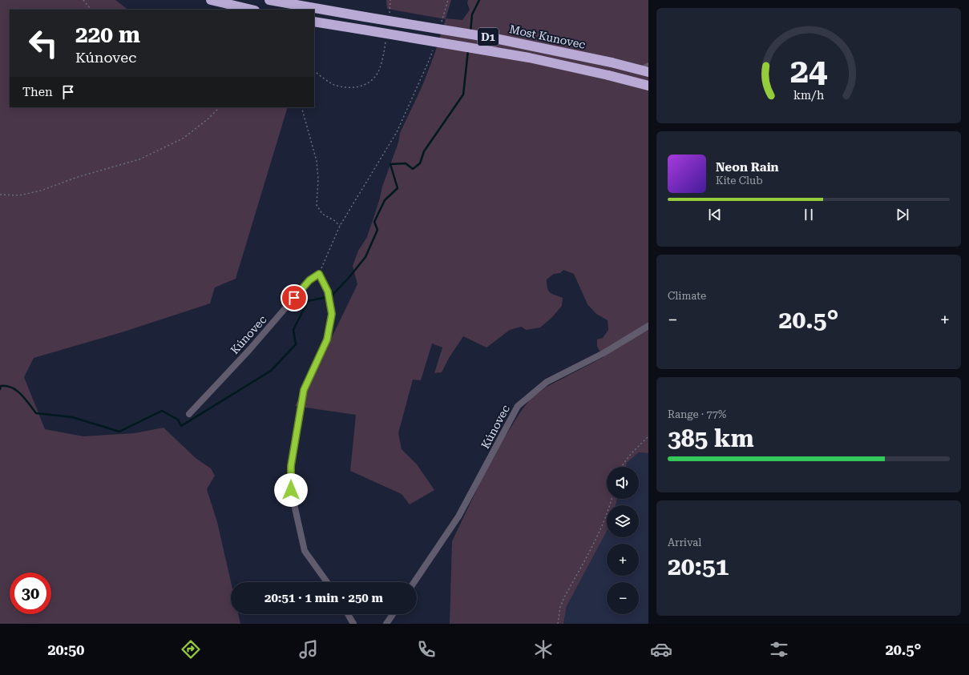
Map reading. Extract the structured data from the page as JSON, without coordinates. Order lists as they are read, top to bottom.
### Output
{
  "streets": {
    "highway": ["D1", "Most Kunovec"],
    "street": ["Kúnovec"]
  },
  "crossings": [
    ["D1", "Most Kunovec"]
  ],
  "page": {
    "turn": ["220 m", "Kúnovec"],
    "then": "Then",
    "song": ["Neon Rain", "Kite Club"],
    "tile": [
      "Climate",
      ["Range · 77%", "385 km"],
      ["Arrival", "20:51"]
    ],
    "heat": ["−", "20.5°", "+"],
    "map_buttons": ["+", "−"],
    "limit": "30",
    "trip": "20:51 · 1 min · 250 m",
    "tabs": ["20:50", "20.5°"],
    "gauge": ["24", "km/h"]
  }
}
